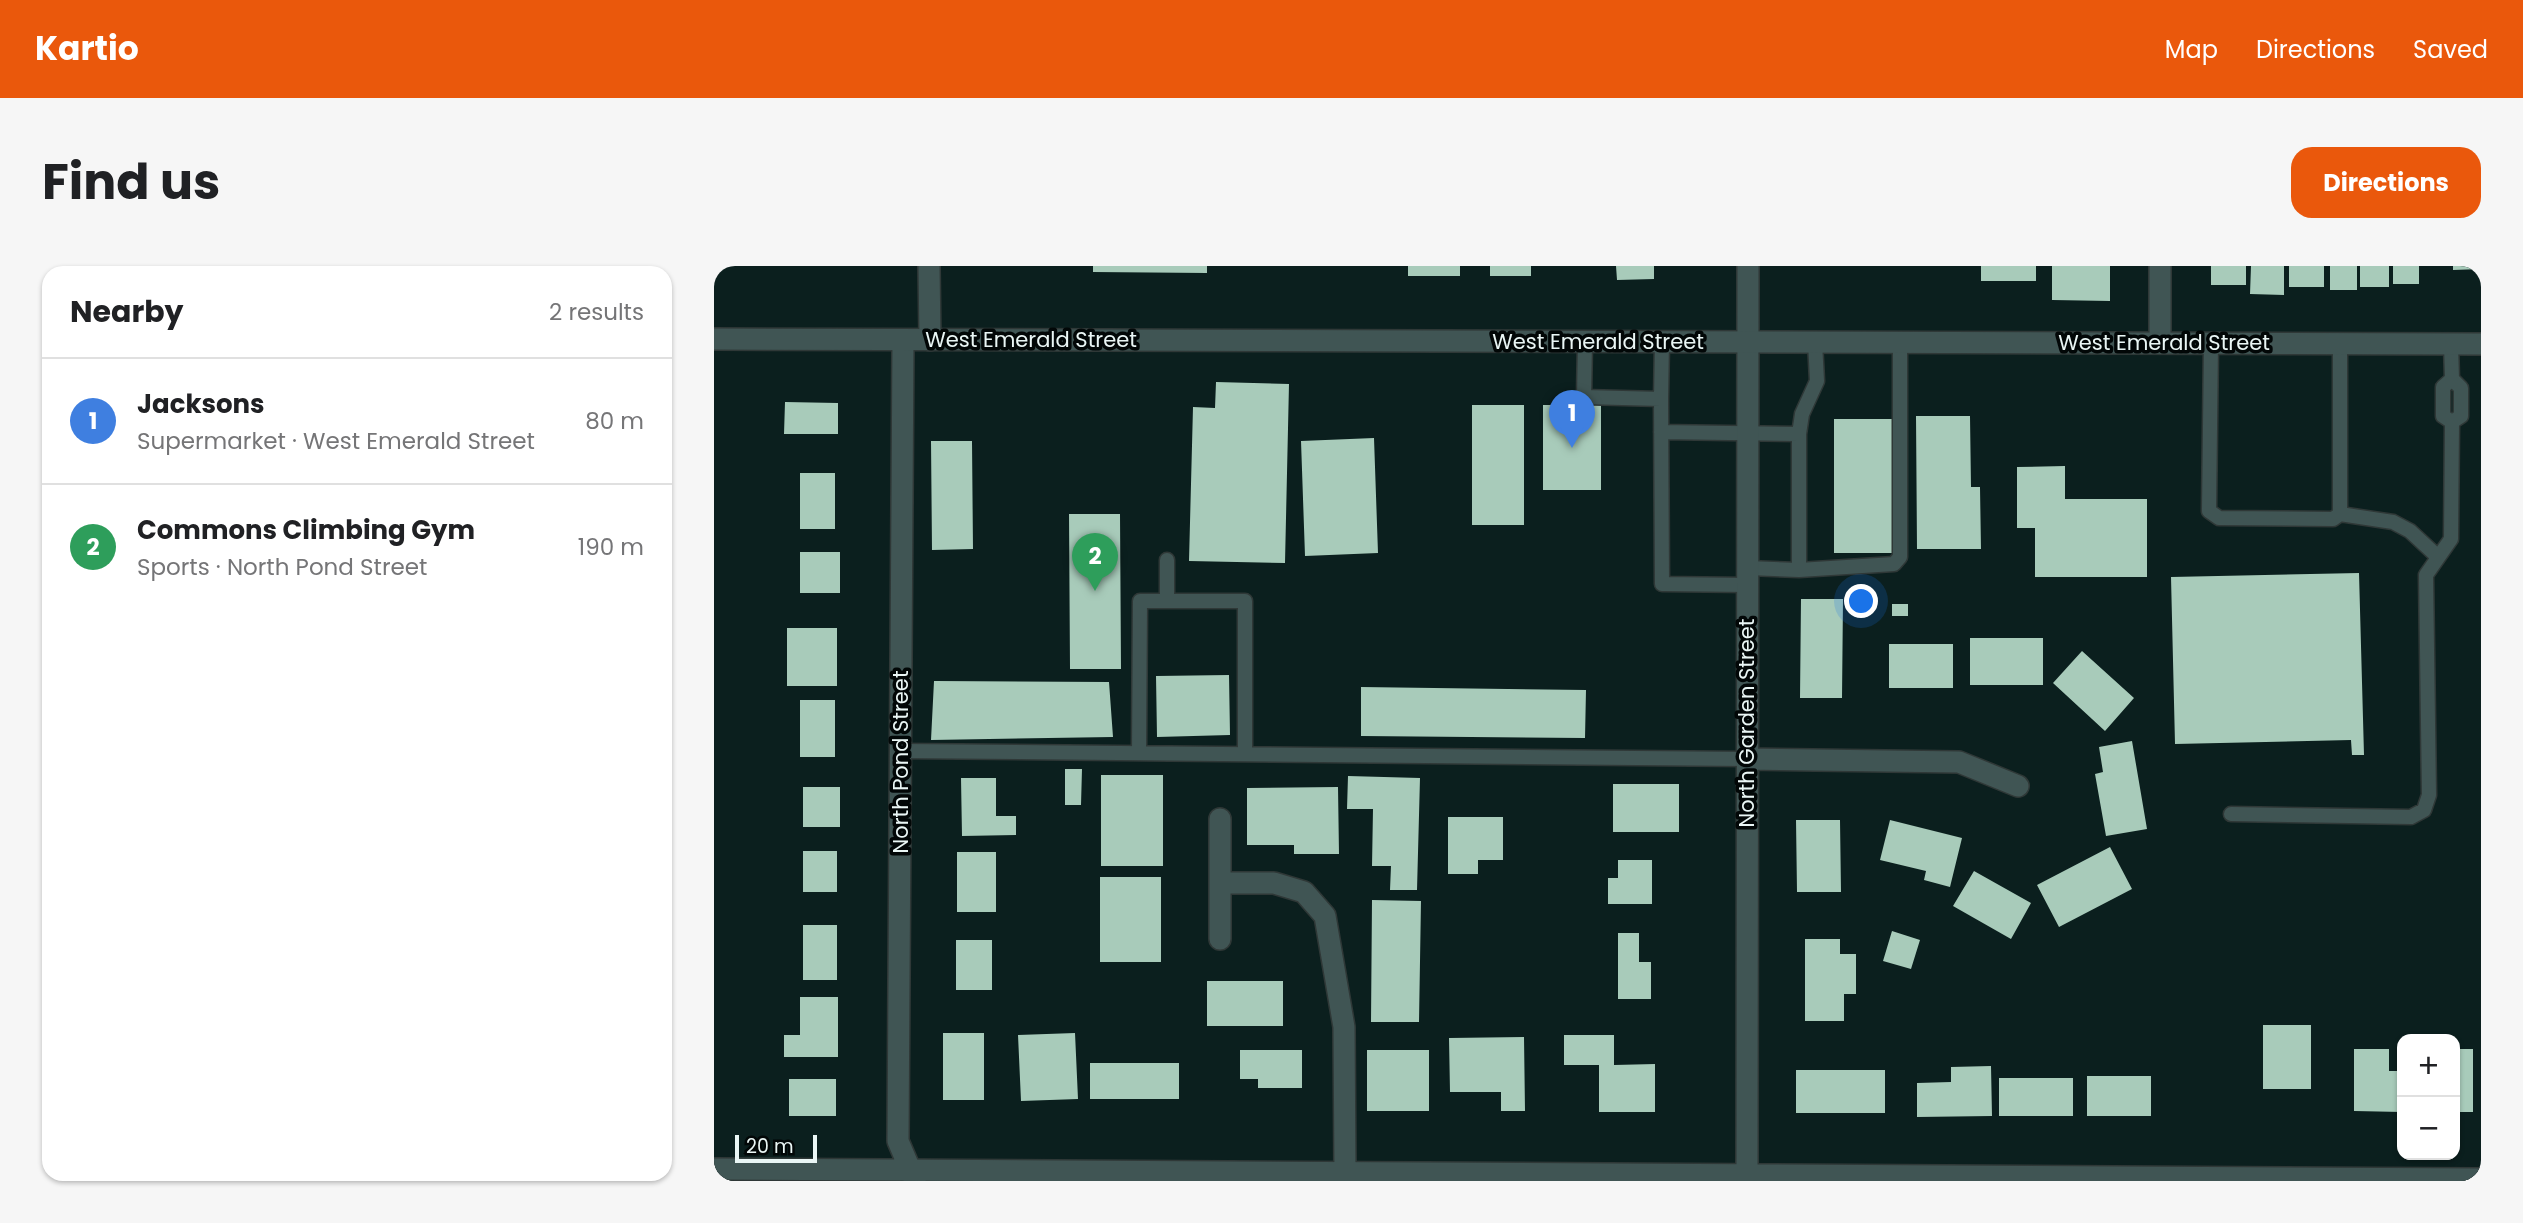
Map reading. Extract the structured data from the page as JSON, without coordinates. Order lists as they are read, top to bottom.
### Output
{
  "streets": {
    "street": ["West Emerald Street", "North Garden Street", "North Pond Street"]
  },
  "crossings": [
    ["West Emerald Street", "North Garden Street"],
    ["West Emerald Street", "North Pond Street"]
  ],
  "scale_bar": "20 m",
  "page": {
    "header": "Kartio",
    "nav": ["Map", "Directions", "Saved"],
    "title": "Find us",
    "buttons": "Directions",
    "heading": ["Nearby", "2 results"],
    "list": [
      {
        "mark": "1",
        "name": "Jacksons",
        "note": "Supermarket · West Emerald Street",
        "value": "80 m"
      },
      {
        "mark": "2",
        "name": "Commons Climbing Gym",
        "note": "Sports · North Pond Street",
        "value": "190 m"
      }
    ],
    "pins": ["1", "2"],
    "map_buttons": ["+", "−"],
    "scale": "20 m"
  }
}
